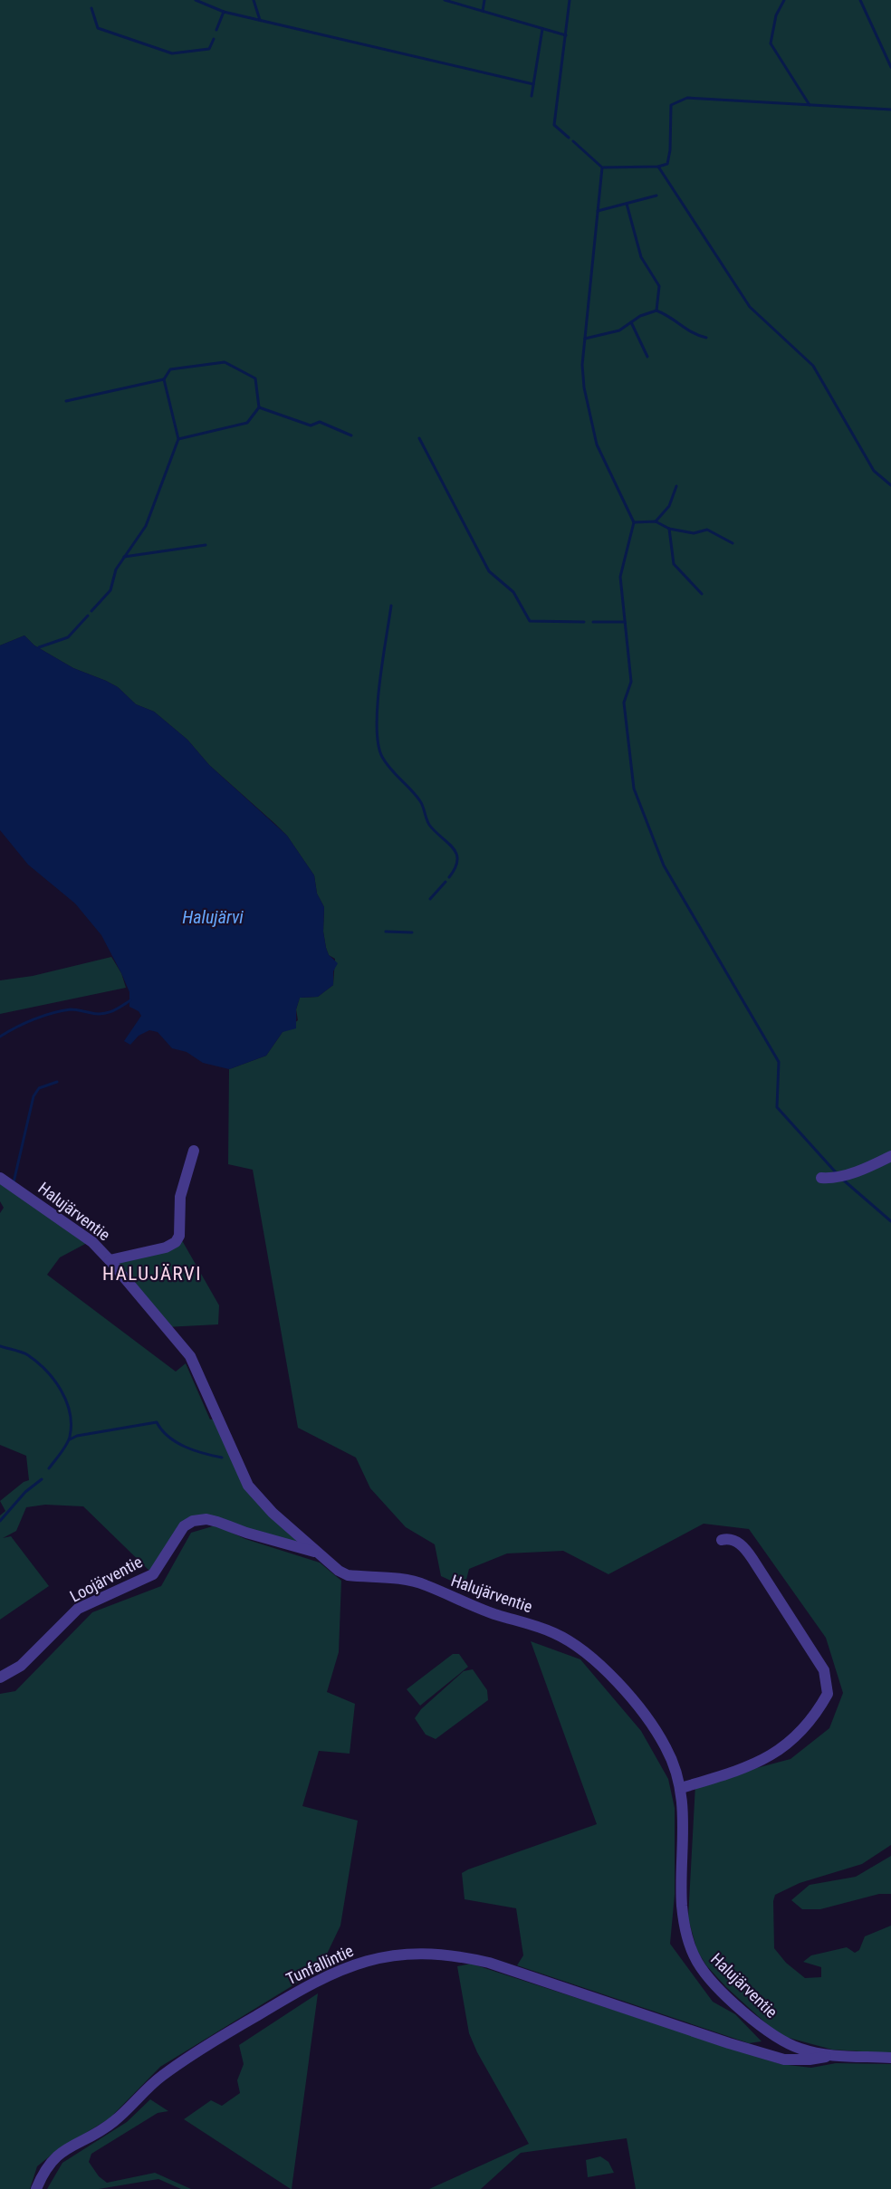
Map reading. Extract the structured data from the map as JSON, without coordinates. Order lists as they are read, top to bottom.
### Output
{
  "streets": {
    "street": ["Halujärventie", "Loojärventie", "Tunfallintie"]
  },
  "crossings": [
    ["Halujärventie", "Loojärventie"],
    ["Halujärventie", "Tunfallintie"]
  ],
  "districts": ["HALUJÄRVI"],
  "water": ["Halujärvi"]
}
